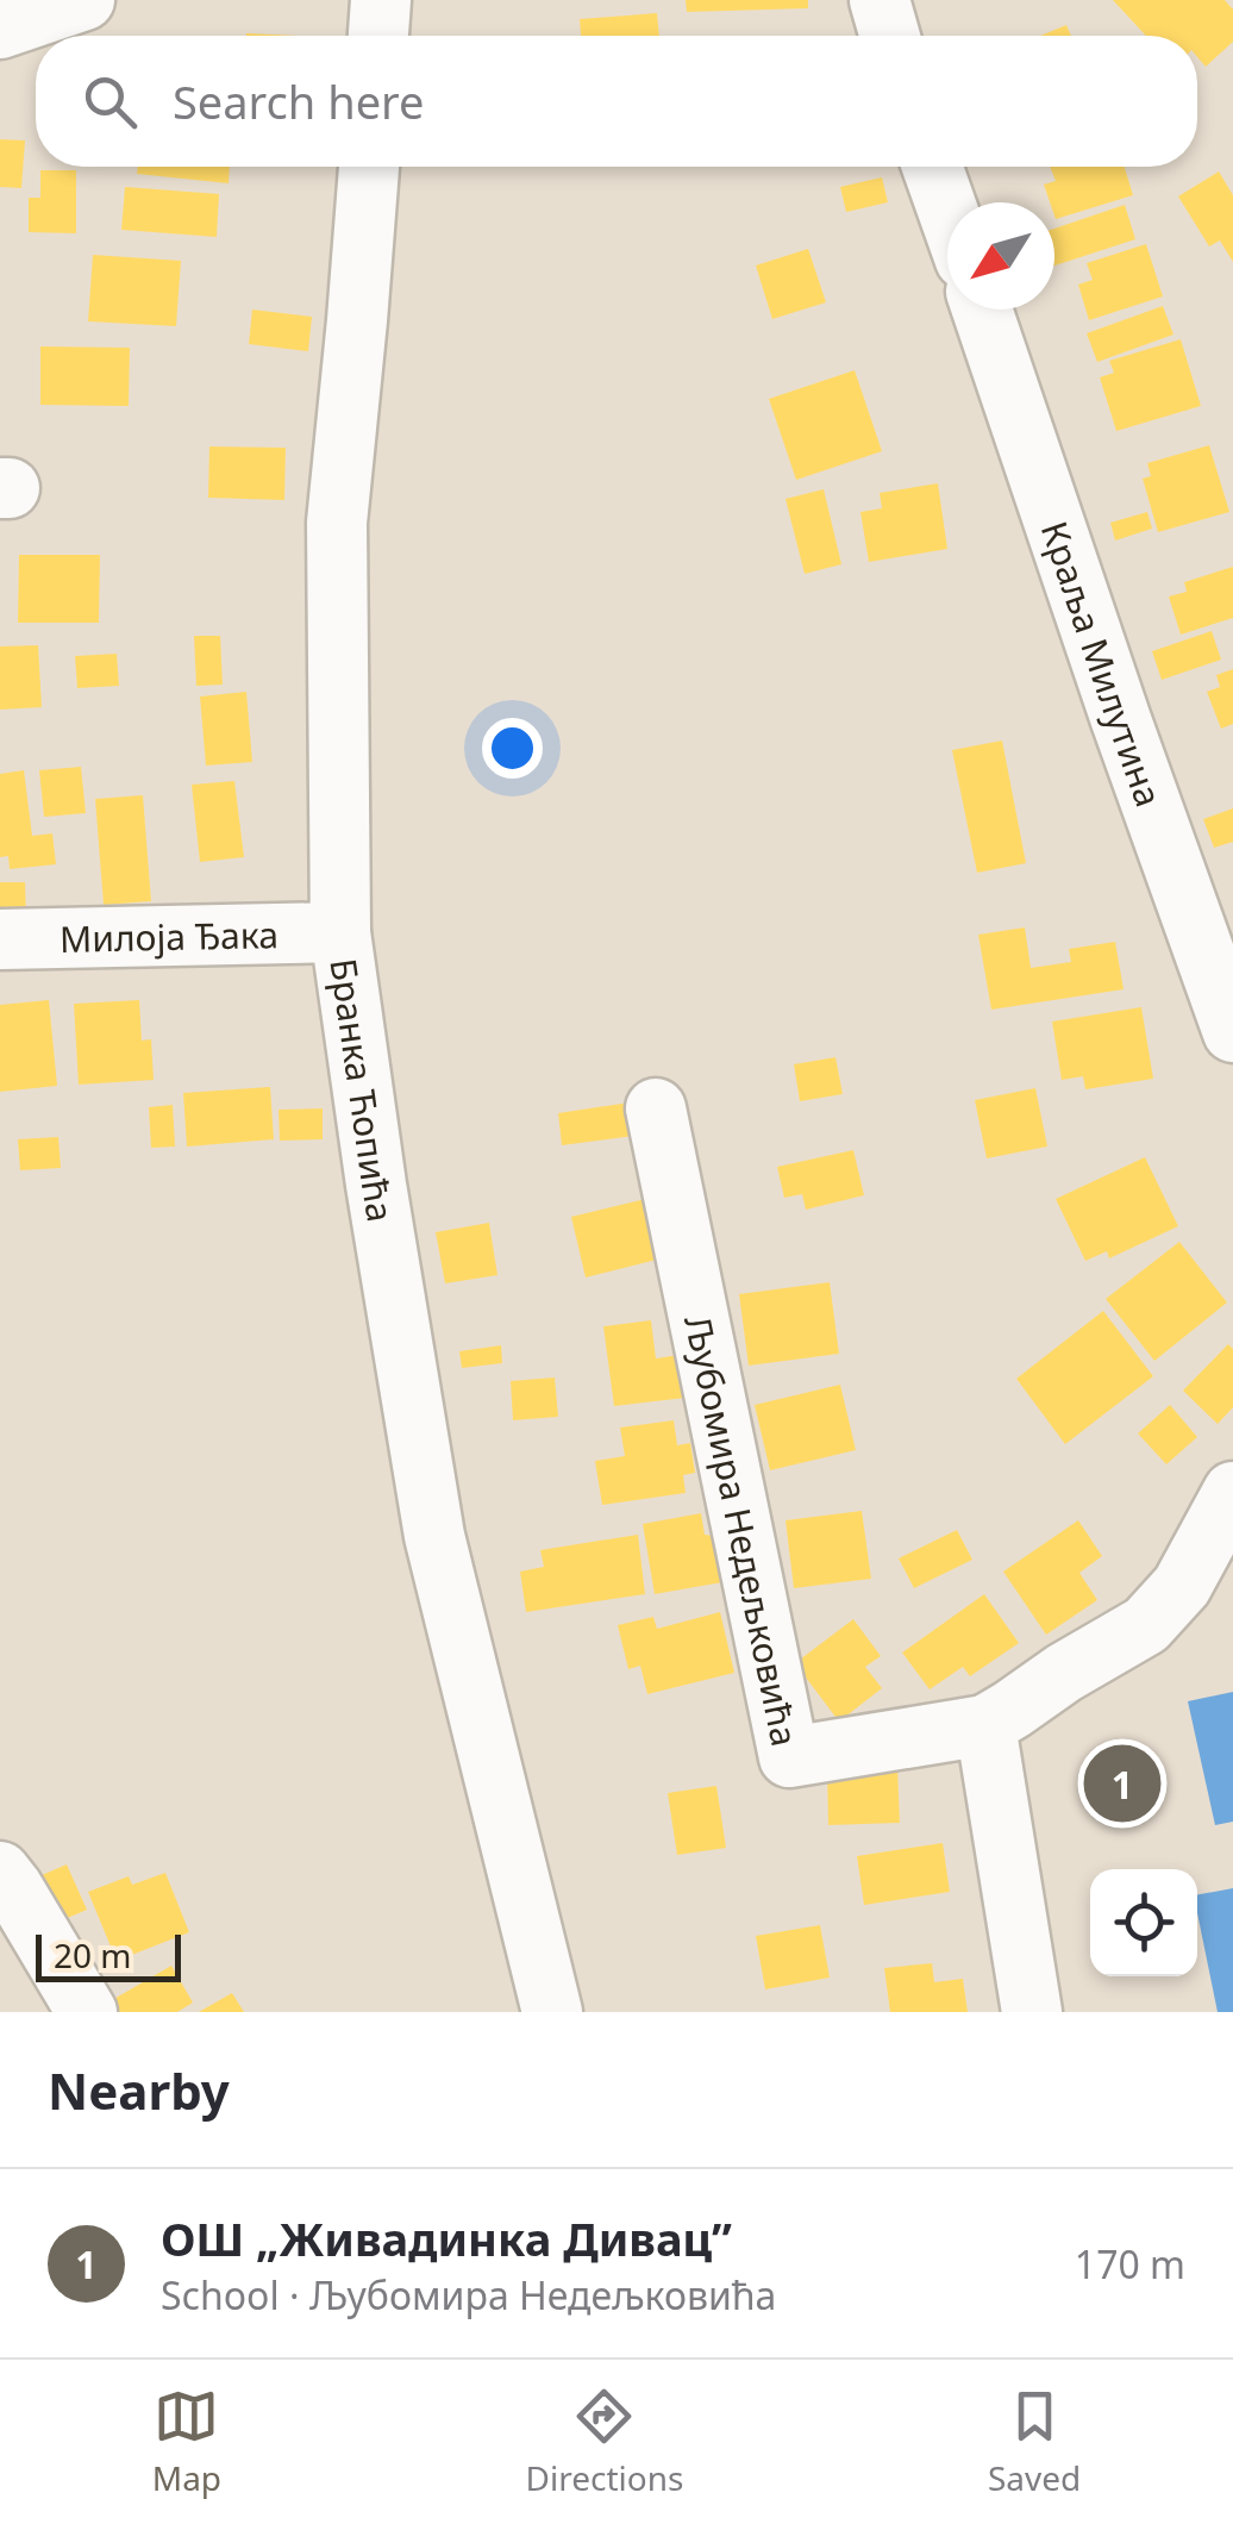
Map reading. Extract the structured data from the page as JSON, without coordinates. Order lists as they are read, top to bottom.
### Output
{
  "streets": {
    "street": [
      "Краља Милутина",
      "Милоја Ђака",
      "Бранка Ћопића",
      "Љубомира Недељковића"
    ]
  },
  "crossings": [
    ["Милоја Ђака", "Бранка Ћопића"]
  ],
  "scale_bar": "20 m",
  "north": "bottom left",
  "page": {
    "search": "Search here",
    "pins": "1",
    "scale": "20 m",
    "heading": "Nearby",
    "list": [
      {
        "mark": "1",
        "name": "ОШ „Живадинка Дивац”",
        "note": "School · Љубомира Недељковића",
        "value": "170 m"
      }
    ],
    "nav": ["Map", "Directions", "Saved"]
  }
}
